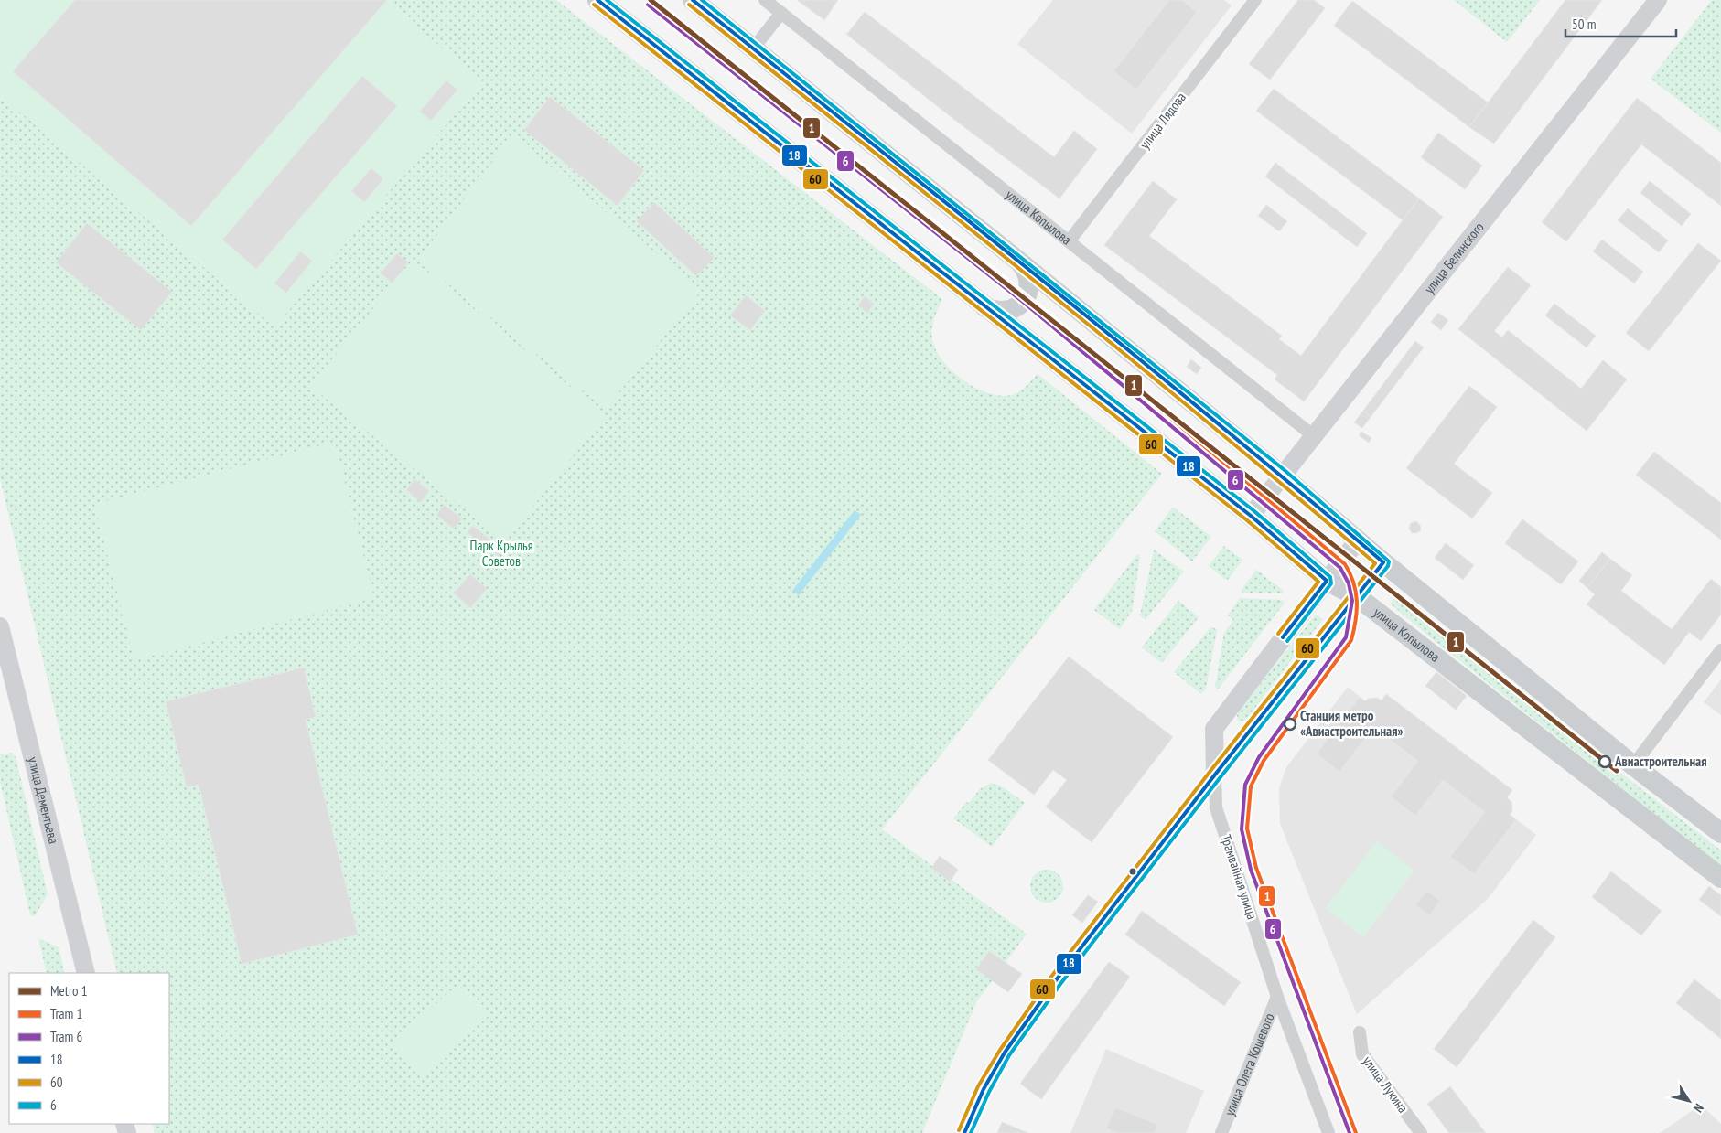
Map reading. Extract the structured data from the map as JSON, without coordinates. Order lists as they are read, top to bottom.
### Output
{
  "streets": {
    "main road": ["улица Копылова"],
    "street": [
      "улица Лядова",
      "улица Белинского",
      "улица Дементьева",
      "Трамвайная улица",
      "улица Олега Кошевого",
      "улица Лукина"
    ]
  },
  "crossings": [
    ["улица Лядова", "улица Копылова"],
    ["улица Копылова", "улица Белинского"],
    ["Трамвайная улица", "улица Олега Кошевого"]
  ],
  "parks": ["Парк Крылья Советов"],
  "places": ["Станция метро «Авиастроительная»", "Авиастроительная"],
  "lines": [
    "metro line 1",
    "tram line 1",
    "transit line 18",
    "transit line 6",
    "tram line 6",
    "transit line 60"
  ],
  "legend": [
    "Metro 1",
    "Tram 1",
    "Tram 6",
    "18",
    "60",
    "6"
  ],
  "scale_bar": "50 m",
  "north": "bottom right"
}
